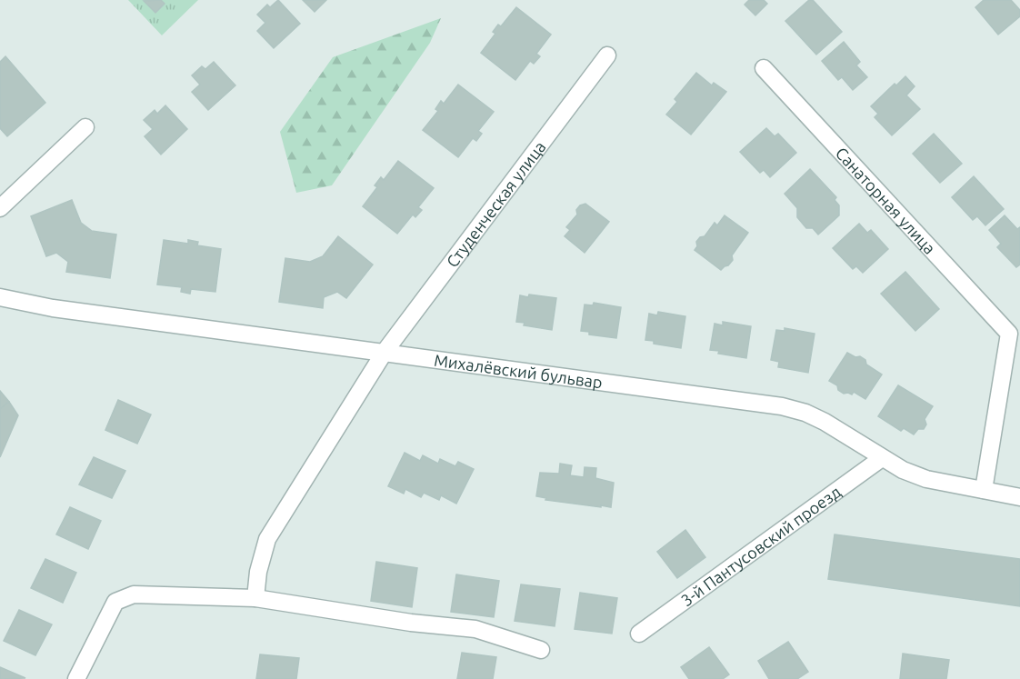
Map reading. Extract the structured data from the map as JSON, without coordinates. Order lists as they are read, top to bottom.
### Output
{
  "streets": {
    "street": [
      "Санаторная улица",
      "Студенческая улица",
      "Михалёвский бульвар",
      "3-й Пантусовский проезд"
    ]
  },
  "crossings": [
    ["Санаторная улица", "Михалёвский бульвар"],
    ["Студенческая улица", "Михалёвский бульвар"],
    ["Михалёвский бульвар", "3-й Пантусовский проезд"]
  ]
}
